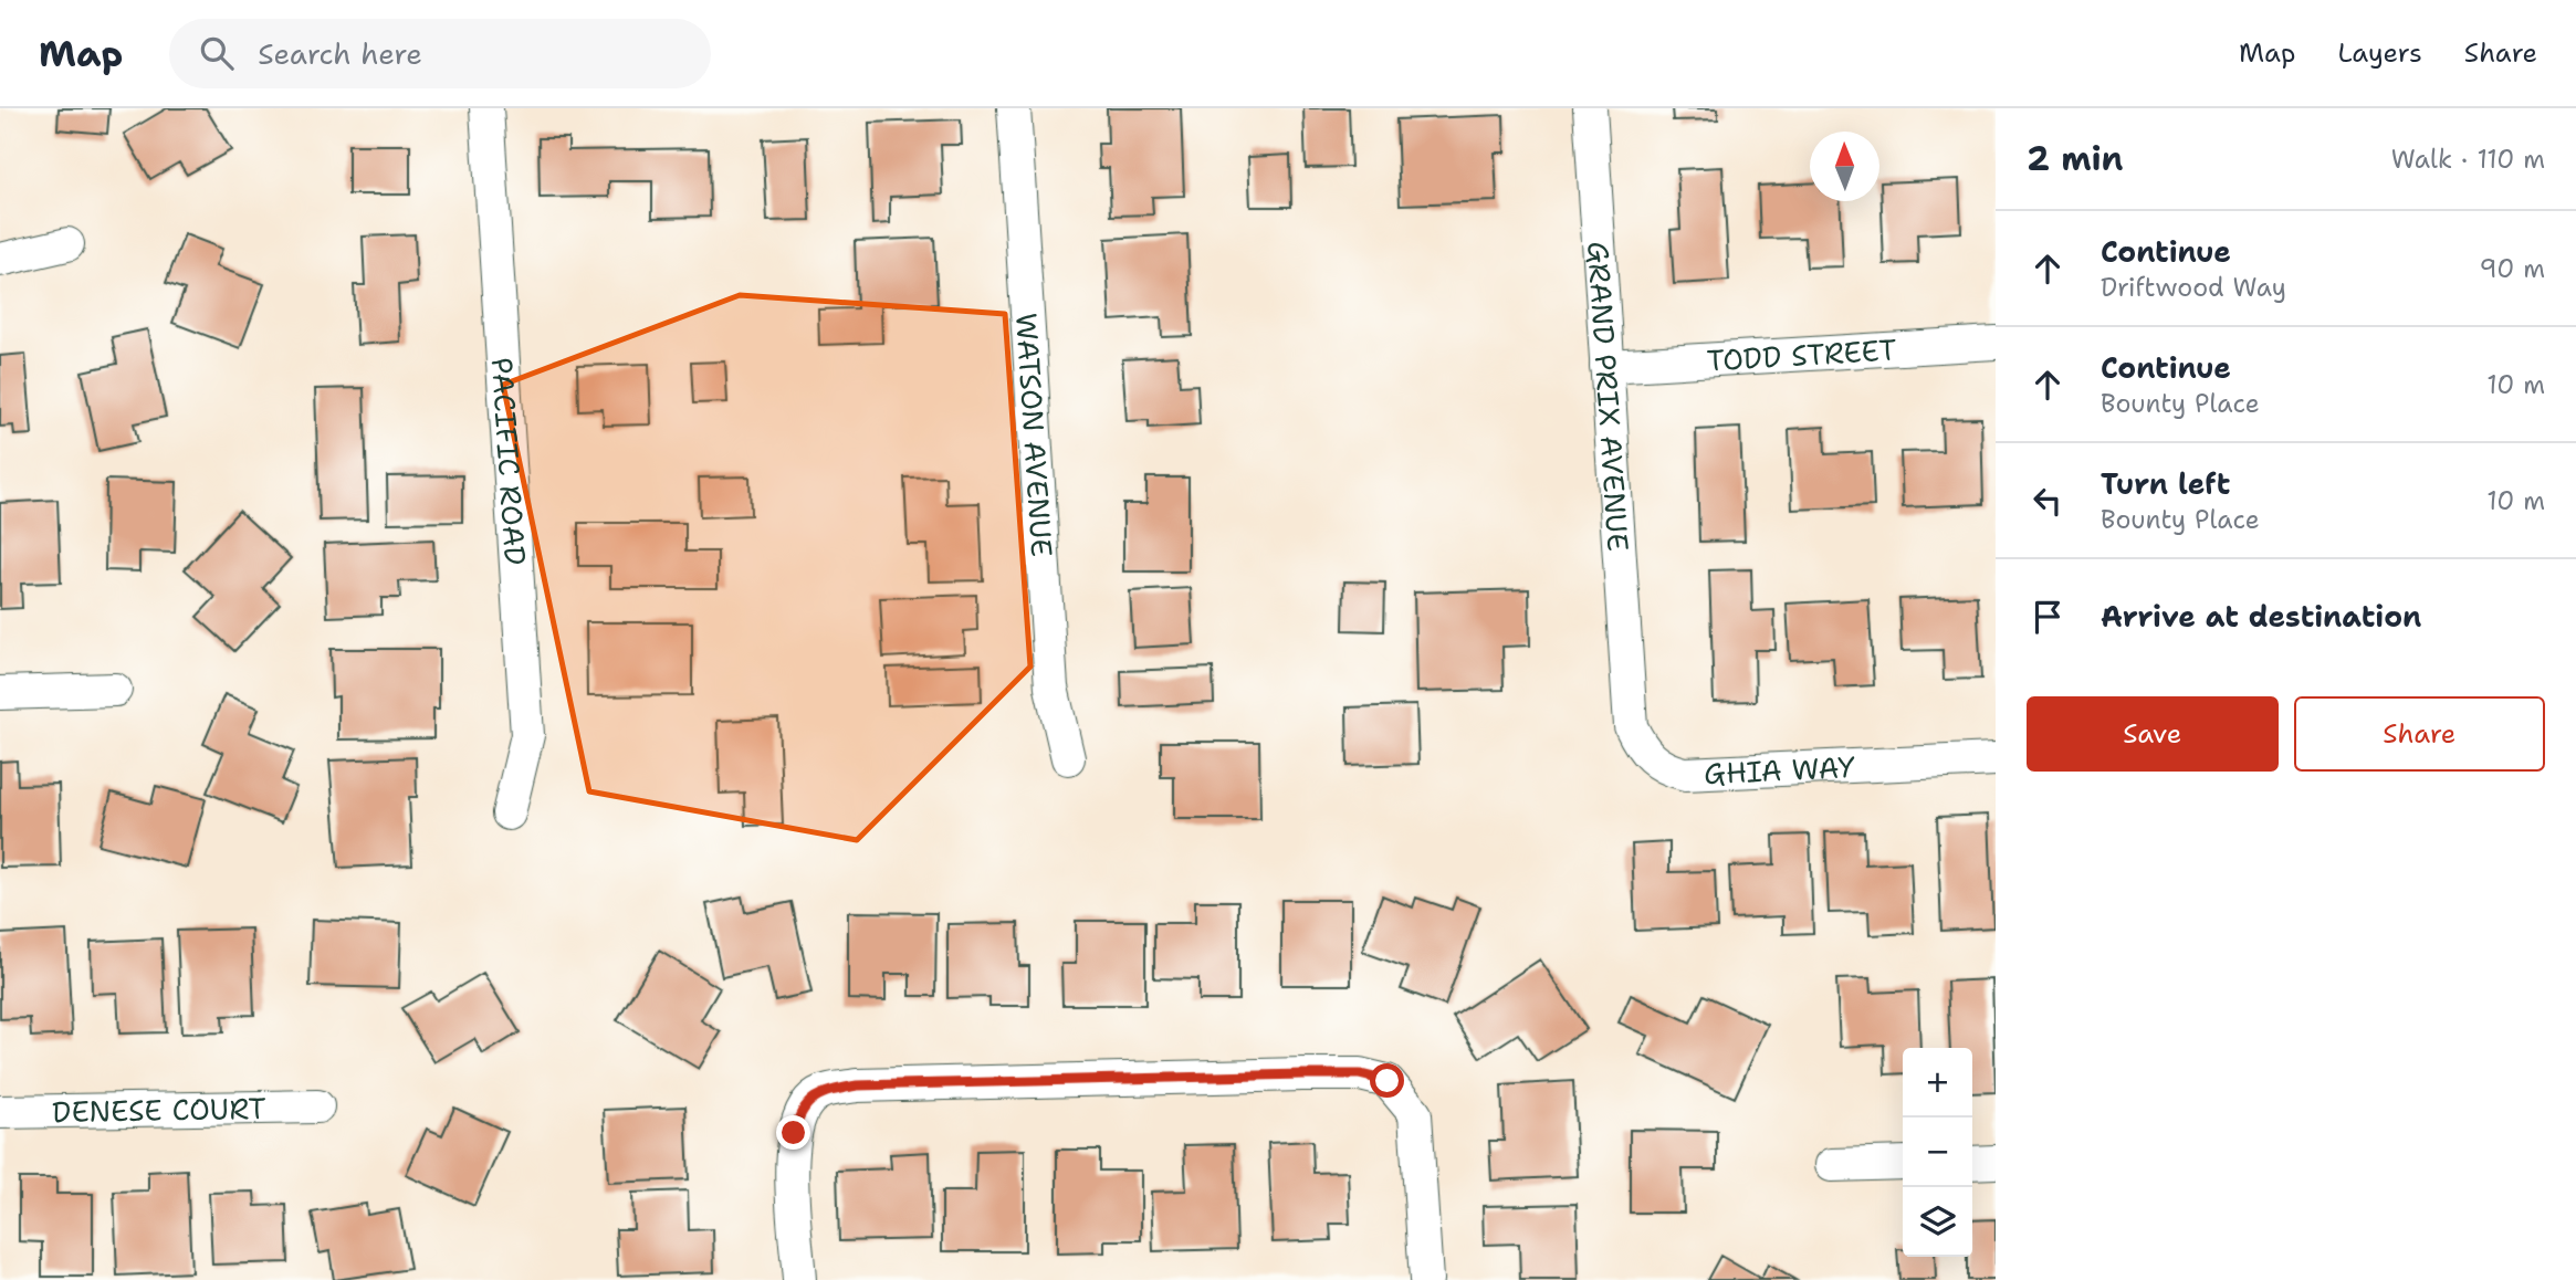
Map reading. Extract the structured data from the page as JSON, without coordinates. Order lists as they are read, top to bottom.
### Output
{
  "streets": {
    "street": [
      "TODD STREET",
      "GRAND PRIX AVENUE",
      "WATSON AVENUE",
      "PACIFIC ROAD",
      "GHIA WAY",
      "DENESE COURT"
    ]
  },
  "crossings": [
    ["TODD STREET", "GRAND PRIX AVENUE"],
    ["GRAND PRIX AVENUE", "GHIA WAY"]
  ],
  "north": "top",
  "page": {
    "header": "Map",
    "search": "Search here",
    "nav": ["Map", "Layers", "Share"],
    "heading": ["2 min", "Walk · 110 m"],
    "list": [
      ["Continue", "Driftwood Way", "90 m"],
      ["Continue", "Bounty Place", "10 m"],
      ["Turn left", "Bounty Place", "10 m"],
      "Arrive at destination"
    ],
    "buttons": ["Save", "Share"],
    "map_buttons": ["+", "−"]
  }
}
